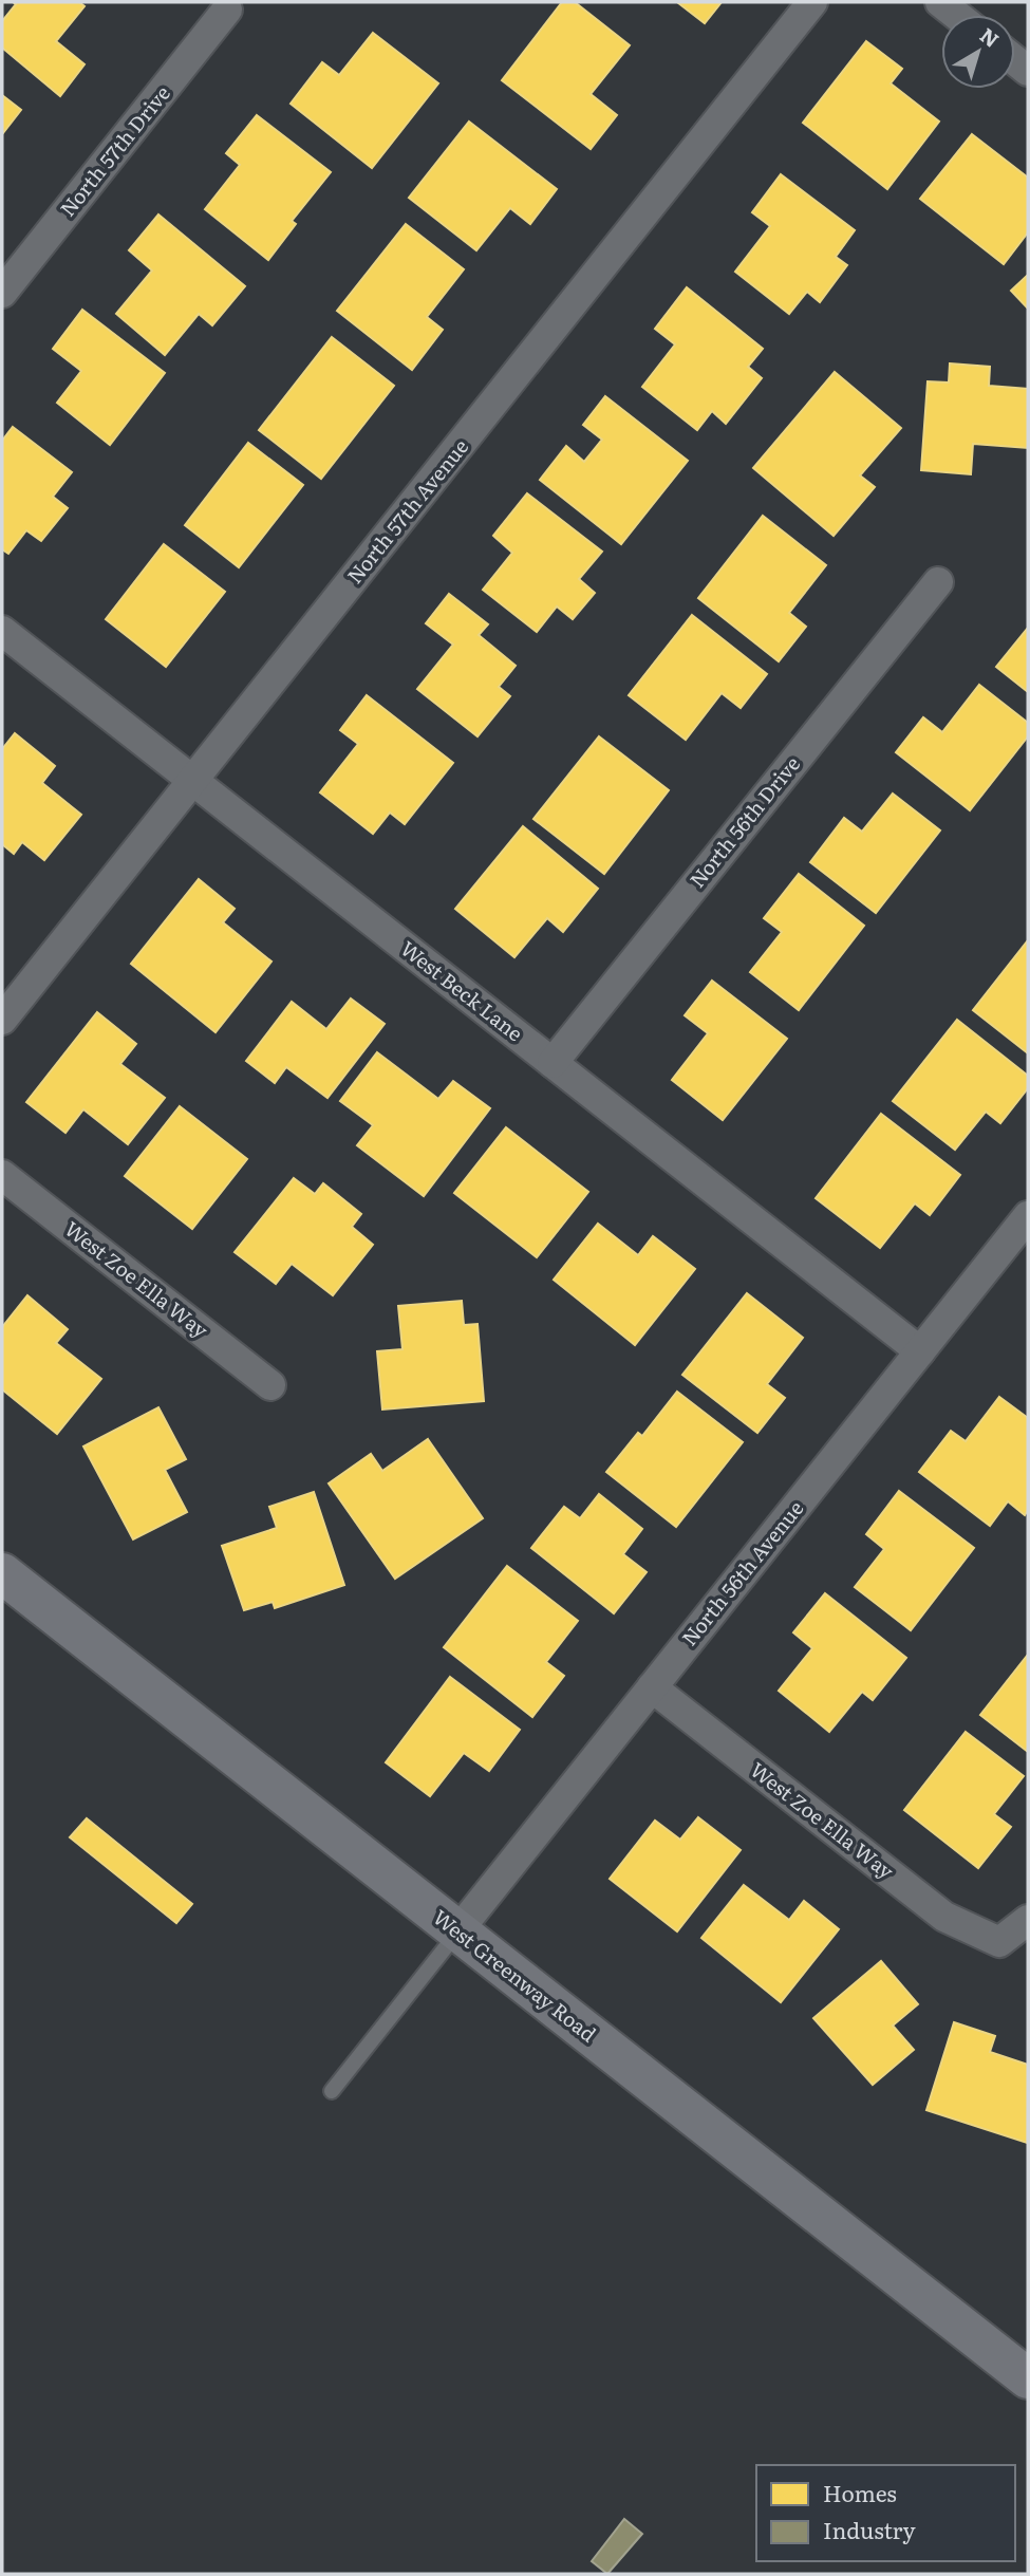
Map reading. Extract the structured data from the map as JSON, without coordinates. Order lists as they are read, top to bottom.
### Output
{
  "streets": {
    "main road": ["West Greenway Road"],
    "street": [
      "North 57th Drive",
      "North 57th Avenue",
      "North 56th Drive",
      "West Beck Lane",
      "West Zoe Ella Way",
      "North 56th Avenue"
    ]
  },
  "crossings": [
    ["North 57th Avenue", "West Beck Lane"],
    ["North 56th Drive", "West Beck Lane"],
    ["West Beck Lane", "North 56th Avenue"],
    ["West Zoe Ella Way", "North 56th Avenue"],
    ["North 56th Avenue", "West Greenway Road"]
  ],
  "legend": ["Homes", "Industry"],
  "north": "top right"
}
